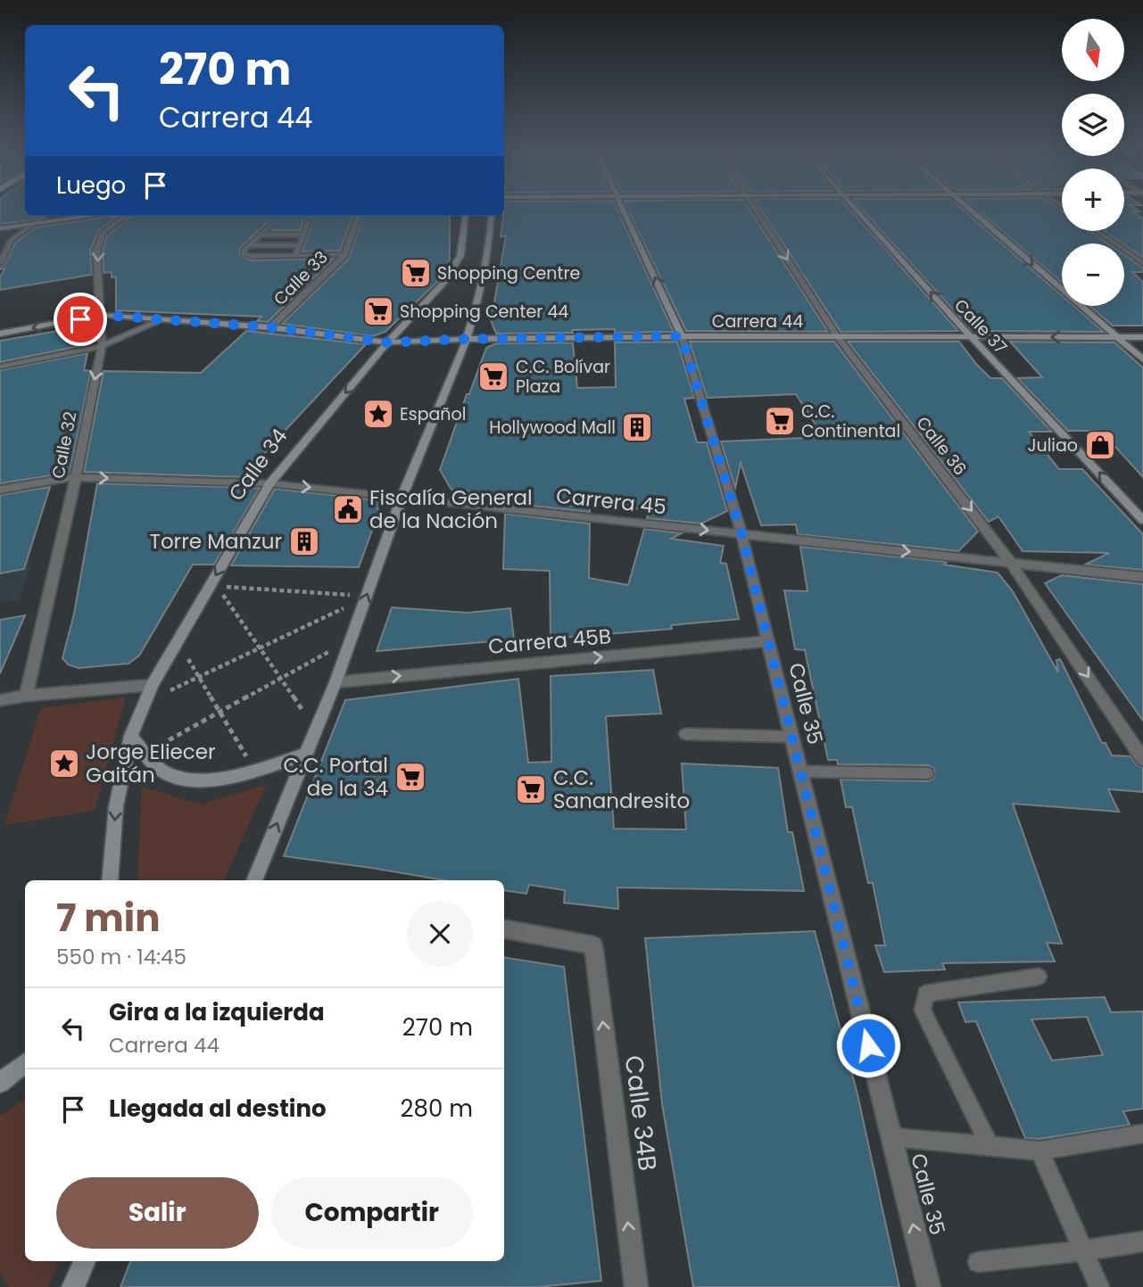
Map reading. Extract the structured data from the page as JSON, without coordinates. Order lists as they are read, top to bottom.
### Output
{
  "streets": {
    "street": [
      "Calle 33",
      "Carrera 44",
      "Calle 37",
      "Calle 32",
      "Calle 36",
      "Calle 34",
      "Carrera 45",
      "Carrera 45B",
      "Calle 35",
      "Calle 34B"
    ]
  },
  "crossings": [
    ["Calle 33", "Carrera 44"],
    ["Carrera 44", "Calle 37"],
    ["Carrera 44", "Calle 32"],
    ["Carrera 44", "Calle 36"],
    ["Carrera 44", "Calle 34"],
    ["Carrera 44", "Calle 35"],
    ["Calle 32", "Carrera 45"],
    ["Calle 36", "Carrera 45"],
    ["Calle 34", "Carrera 45"],
    ["Carrera 45", "Calle 35"],
    ["Carrera 45B", "Calle 35"]
  ],
  "one_way": [
    "Calle 32",
    "Calle 36",
    "Calle 34",
    "Carrera 45",
    "Carrera 45B",
    "Calle 34B"
  ],
  "places": {
    "supermarket": [
      "Shopping Centre",
      "Shopping Center 44",
      "C.C. Bolívar Plaza",
      "C.C. Continental",
      "C.C. Portal de la 34",
      "C.C. Sanandresito"
    ],
    "place": ["Español", "Jorge Eliecer Gaitán"],
    "building": ["Hollywood Mall", "Torre Manzur"],
    "shop": ["Juliao"],
    "public building": ["Fiscalía General de la Nación"]
  },
  "north": "bottom",
  "page": {
    "map_buttons": ["+", "−"],
    "turn": ["270 m", "Carrera 44"],
    "then": "Luego",
    "heading": ["7 min", "550 m · 14:45"],
    "list": [
      {
        "name": "Gira a la izquierda",
        "note": "Carrera 44",
        "value": "270 m"
      },
      {
        "name": "Llegada al destino",
        "value": "280 m"
      }
    ],
    "buttons": ["Salir", "Compartir"]
  }
}
